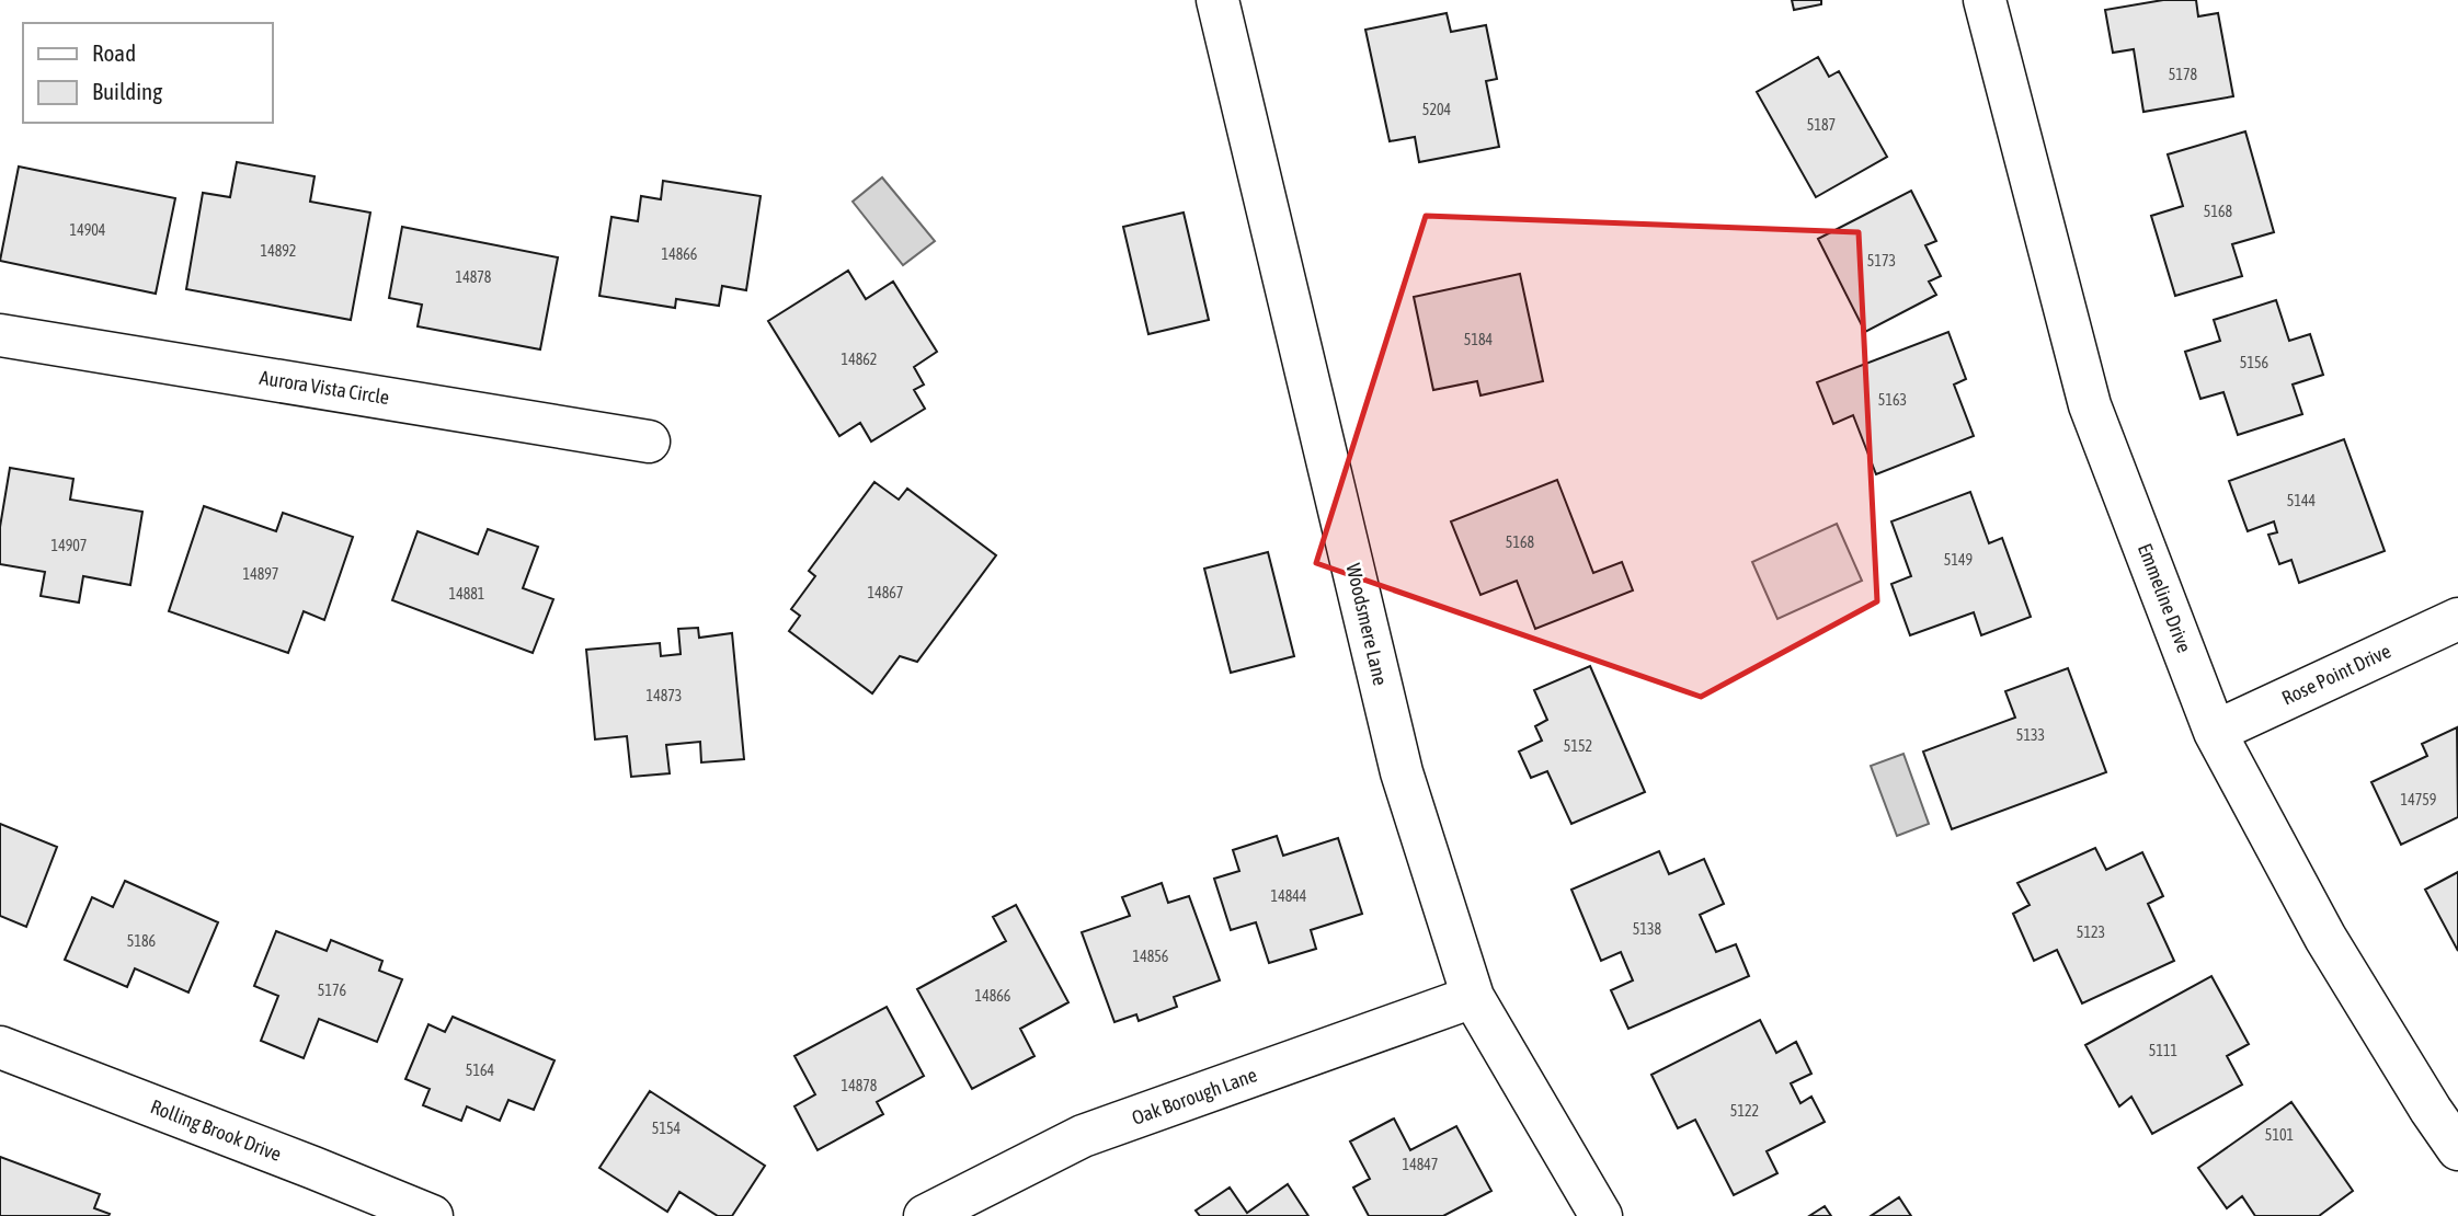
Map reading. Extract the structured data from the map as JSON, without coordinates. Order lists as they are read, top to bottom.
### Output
{
  "streets": {
    "street": [
      "Aurora Vista Circle",
      "Emmeline Drive",
      "Woodsmere Lane",
      "Rose Point Drive",
      "Oak Borough Lane",
      "Rolling Brook Drive"
    ]
  },
  "crossings": [
    ["Emmeline Drive", "Rose Point Drive"],
    ["Woodsmere Lane", "Oak Borough Lane"]
  ],
  "house_numbers": [
    "5178",
    "5204",
    "5187",
    "5168",
    "14904",
    "14892",
    "14866",
    "5173",
    "14878",
    "5184",
    "14862",
    "5156",
    "5163",
    "5144",
    "5168",
    "14907",
    "5149",
    "14897",
    "14867",
    "14881",
    "14873",
    "5133",
    "5152",
    "14759",
    "14844",
    "5138",
    "5123",
    "5186",
    "14856",
    "5176",
    "14866",
    "5111",
    "5164",
    "14878",
    "5122",
    "5154",
    "5101",
    "14847"
  ],
  "legend": ["Road", "Building"]
}
